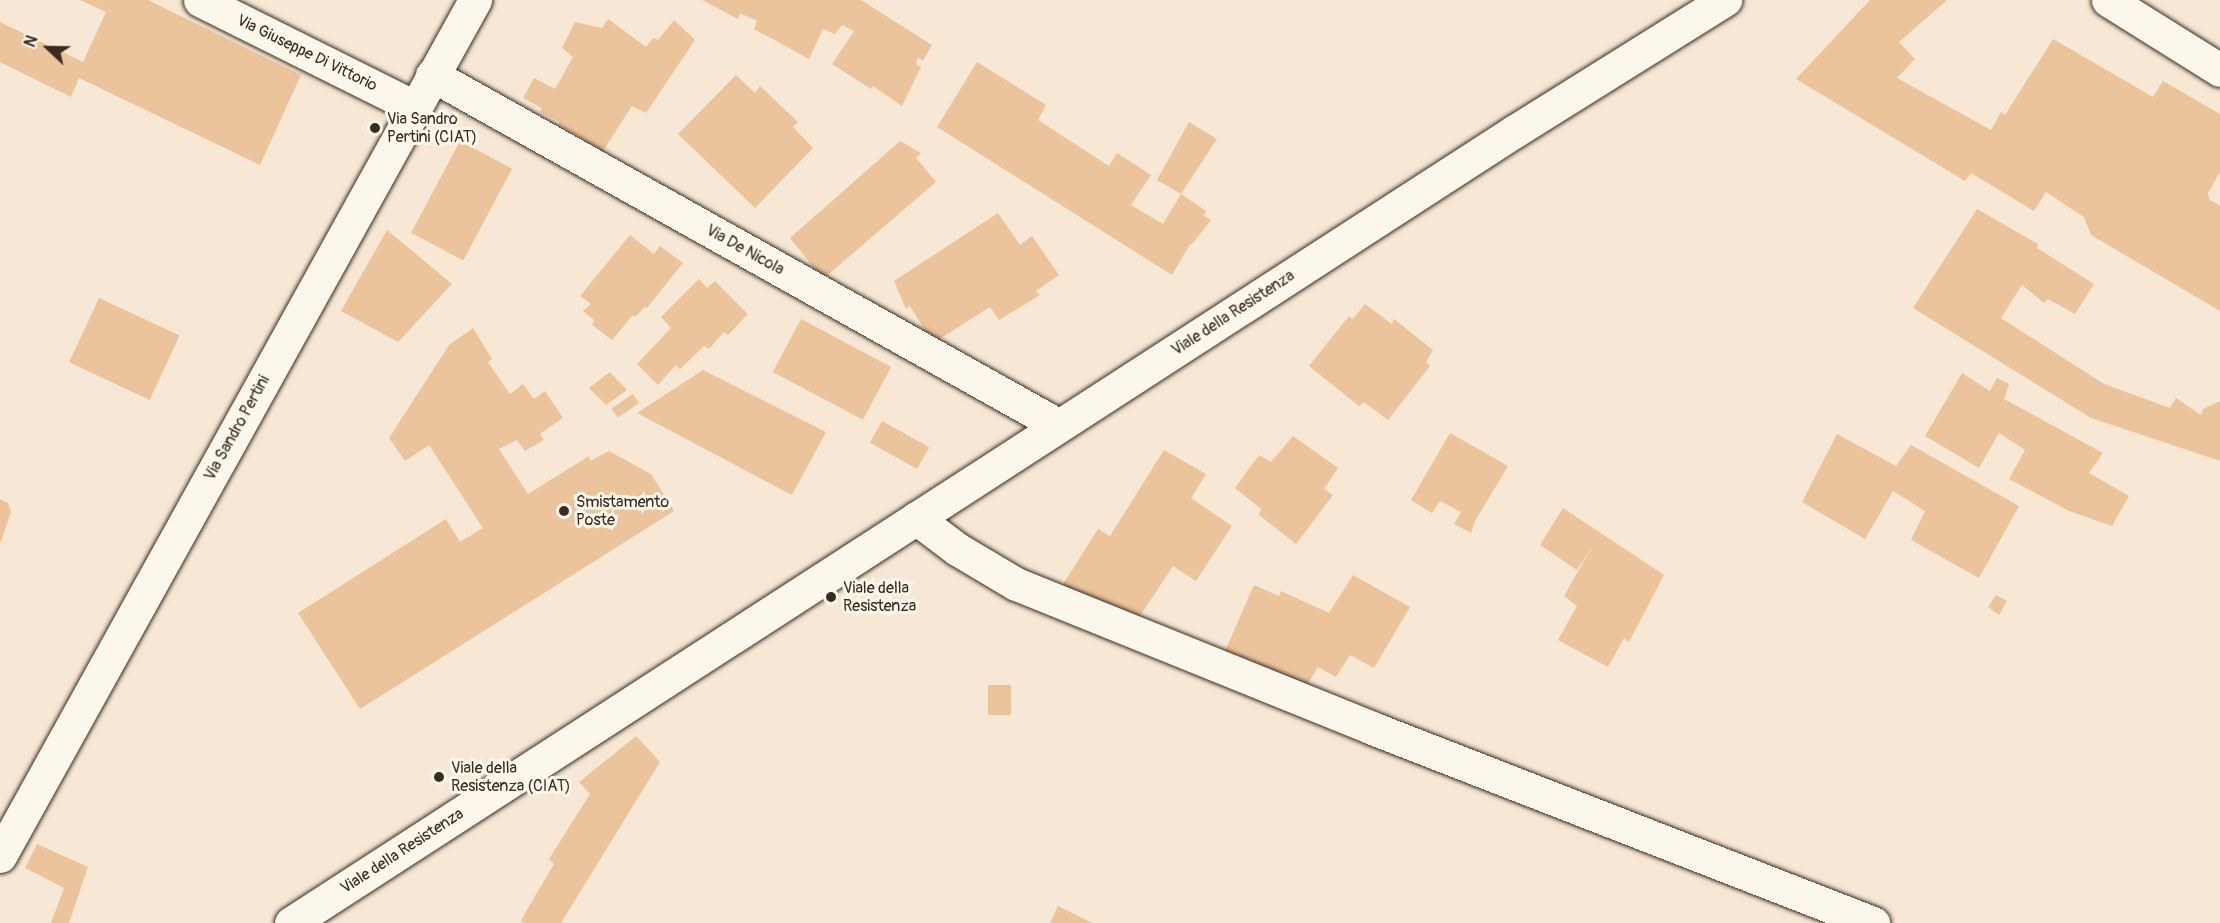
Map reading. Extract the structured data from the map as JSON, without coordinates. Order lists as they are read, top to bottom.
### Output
{
  "streets": {
    "street": [
      "Via Giuseppe Di Vittorio",
      "Via De Nicola",
      "Viale della Resistenza",
      "Via Sandro Pertini"
    ]
  },
  "crossings": [
    ["Via Giuseppe Di Vittorio", "Via Sandro Pertini"],
    ["Via De Nicola", "Viale della Resistenza"],
    ["Via De Nicola", "Via Sandro Pertini"]
  ],
  "places": [
    "Via Sandro Pertini (CIAT)",
    "Smistamento Poste",
    "Viale della Resistenza",
    "Viale della Resistenza (CIAT)"
  ],
  "north": "left"
}
